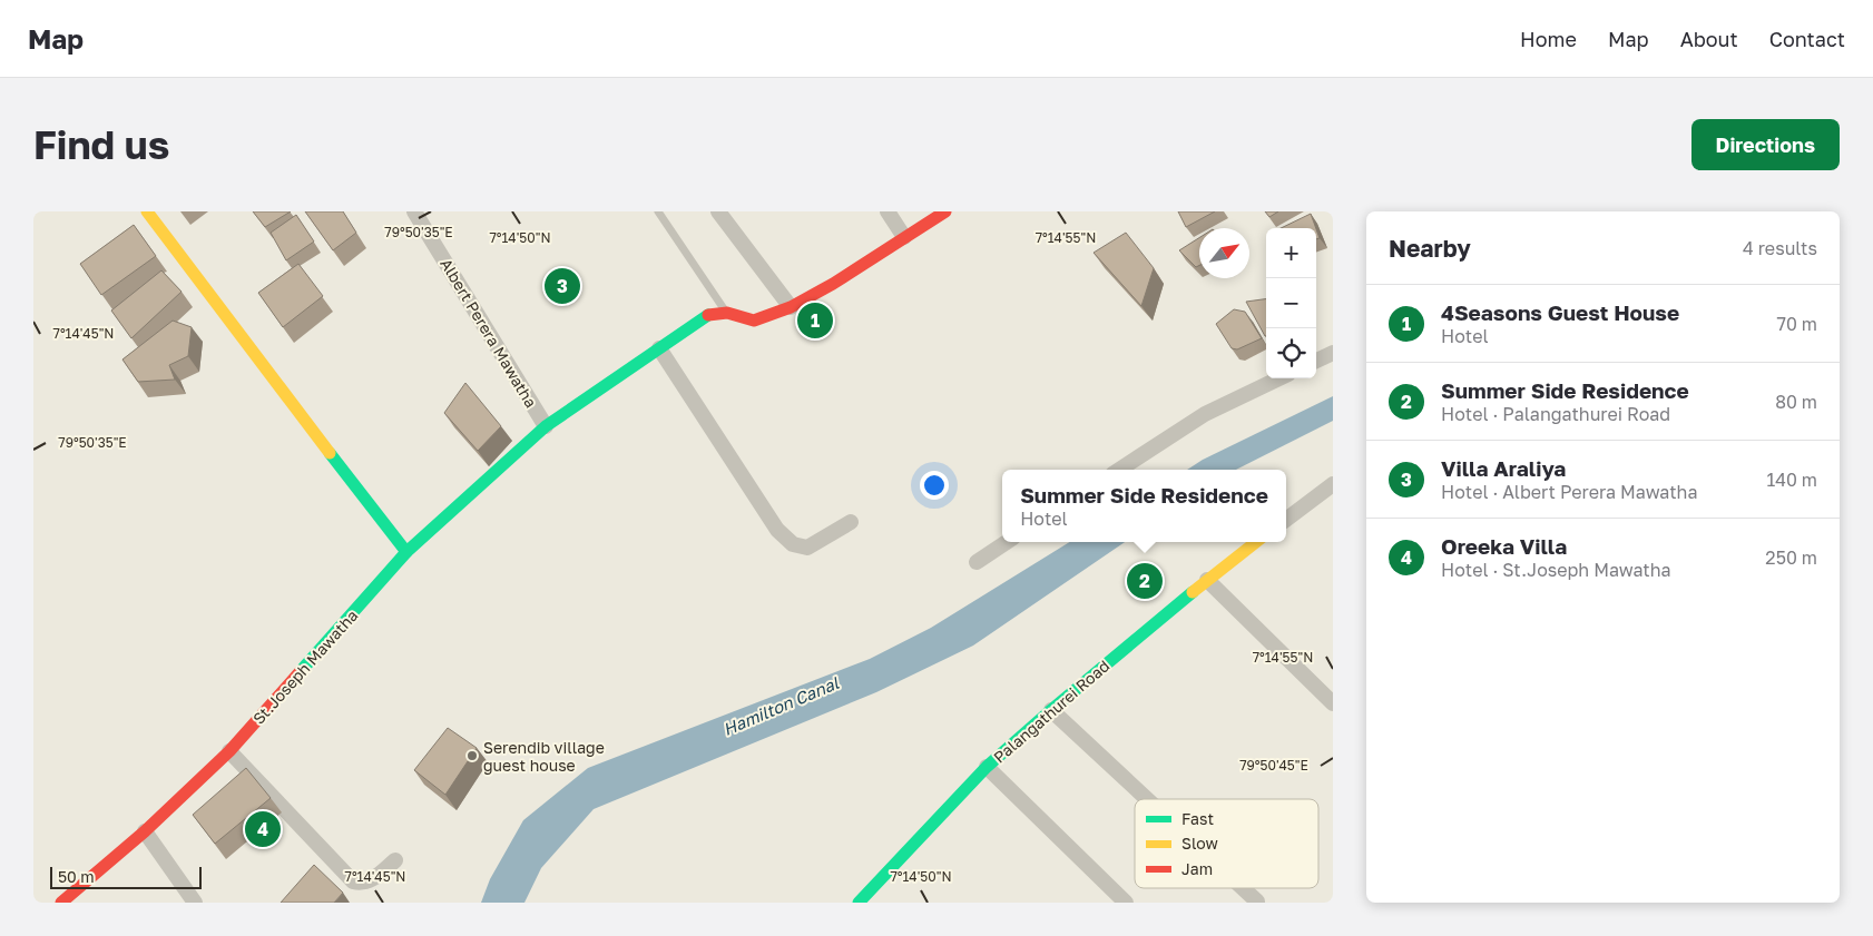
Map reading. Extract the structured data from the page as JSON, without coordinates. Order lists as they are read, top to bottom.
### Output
{
  "streets": {
    "street": ["Albert Perera Mawatha", "St.Joseph Mawatha", "Palangathurei Road"]
  },
  "crossings": [
    ["Albert Perera Mawatha", "St.Joseph Mawatha"]
  ],
  "water": ["Hamilton Canal"],
  "places": ["Serendib village guest house"],
  "legend": ["Fast", "Slow", "Jam"],
  "scale_bar": "50 m",
  "north": "top right",
  "page": {
    "header": "Map",
    "nav": [
      "Home",
      "Map",
      "About",
      "Contact"
    ],
    "buttons": "Directions",
    "title": "Find us",
    "heading": ["Nearby", "4 results"],
    "map_buttons": ["+", "−"],
    "pins": [
      "3",
      "1",
      "2",
      "4"
    ],
    "list": [
      {
        "mark": "1",
        "name": "4Seasons Guest House",
        "note": "Hotel",
        "value": "70 m"
      },
      {
        "mark": "2",
        "name": "Summer Side Residence",
        "note": "Hotel · Palangathurei Road",
        "value": "80 m"
      },
      {
        "mark": "3",
        "name": "Villa Araliya",
        "note": "Hotel · Albert Perera Mawatha",
        "value": "140 m"
      },
      {
        "mark": "4",
        "name": "Oreeka Villa",
        "note": "Hotel · St.Joseph Mawatha",
        "value": "250 m"
      }
    ],
    "popup": ["Summer Side Residence", "Hotel"],
    "scale": "50 m"
  },
  "coordinates": [
    "79°50'35\"E",
    "7°14'50\"N",
    "7°14'55\"N",
    "7°14'45\"N",
    "79°50'45\"E"
  ]
}
